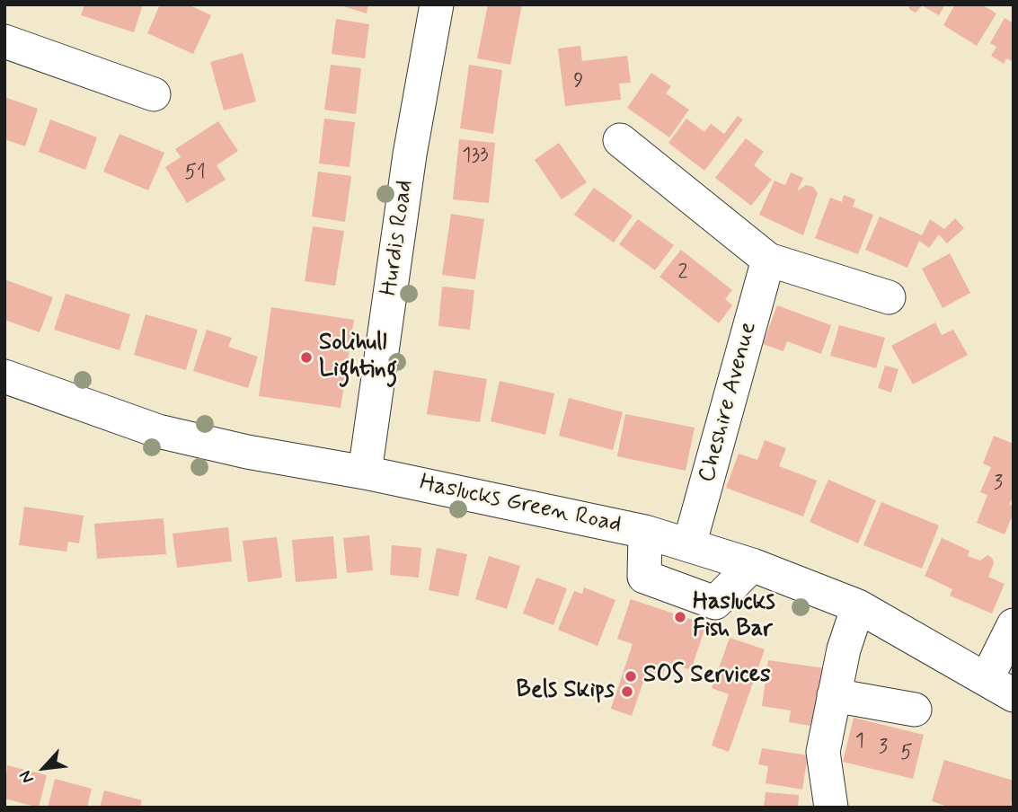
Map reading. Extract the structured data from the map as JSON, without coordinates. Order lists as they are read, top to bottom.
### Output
{
  "streets": {
    "street": ["Hurdis Road", "Cheshire Avenue", "Haslucks Green Road"]
  },
  "crossings": [
    ["Hurdis Road", "Haslucks Green Road"],
    ["Cheshire Avenue", "Haslucks Green Road"]
  ],
  "places": [
    "Solihull Lighting",
    "Haslucks Fish Bar",
    "SOS Services",
    "Bels Skips"
  ],
  "house_numbers": [
    "9",
    "133",
    "51",
    "2",
    "3",
    "1",
    "3",
    "5"
  ],
  "north": "bottom left"
}
